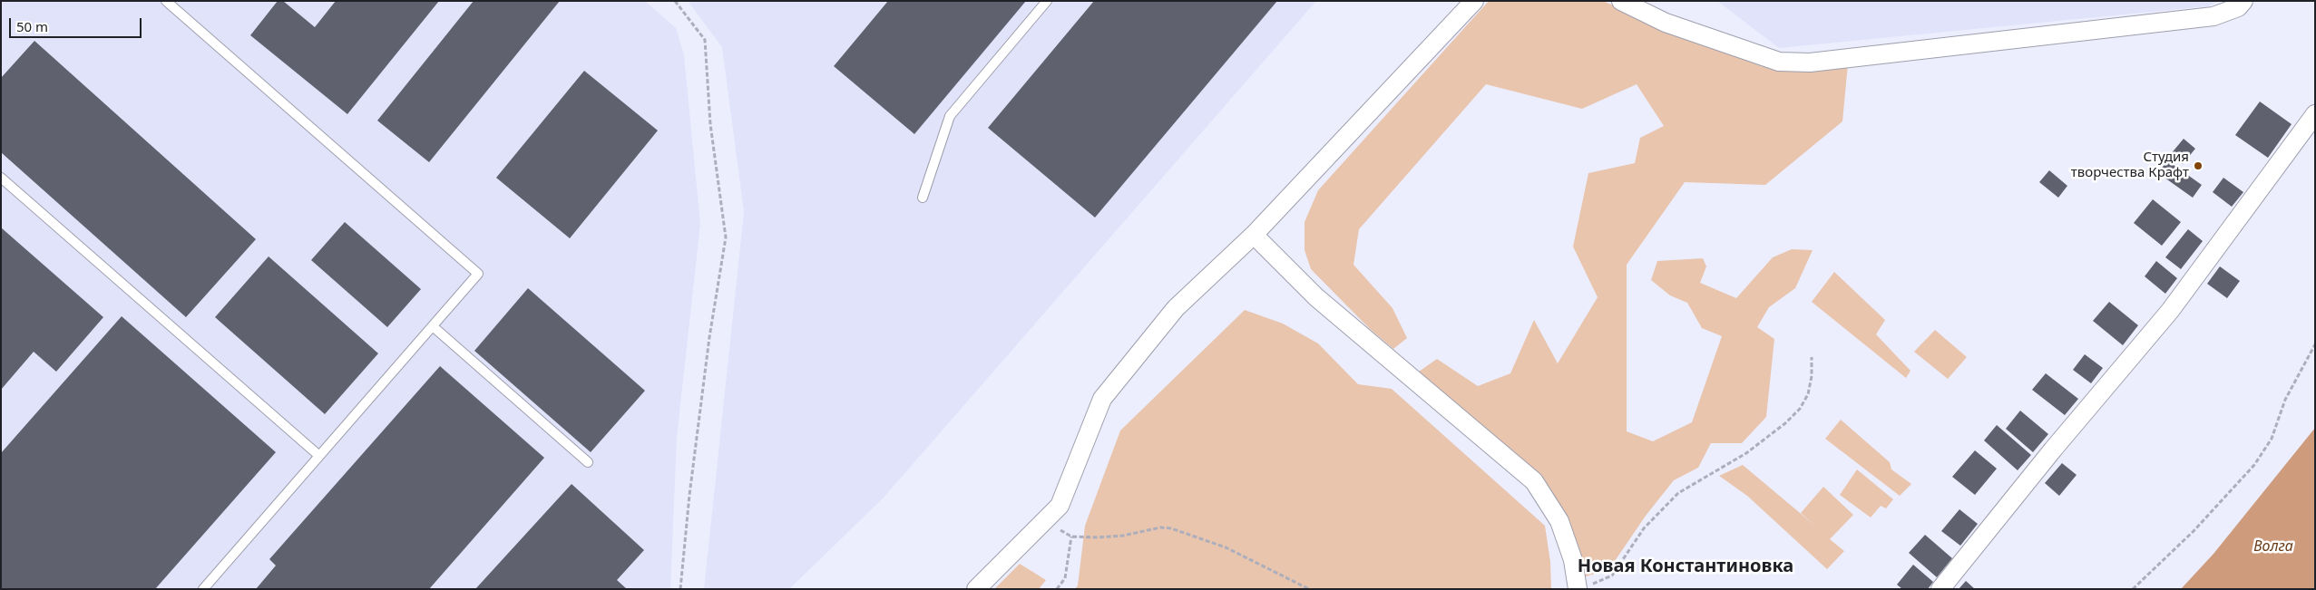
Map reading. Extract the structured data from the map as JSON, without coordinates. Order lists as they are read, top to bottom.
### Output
{
  "districts": ["Новая Константиновка"],
  "water": ["Волга"],
  "places": ["Студия творчества Крафт"],
  "scale_bar": "50 m"
}
